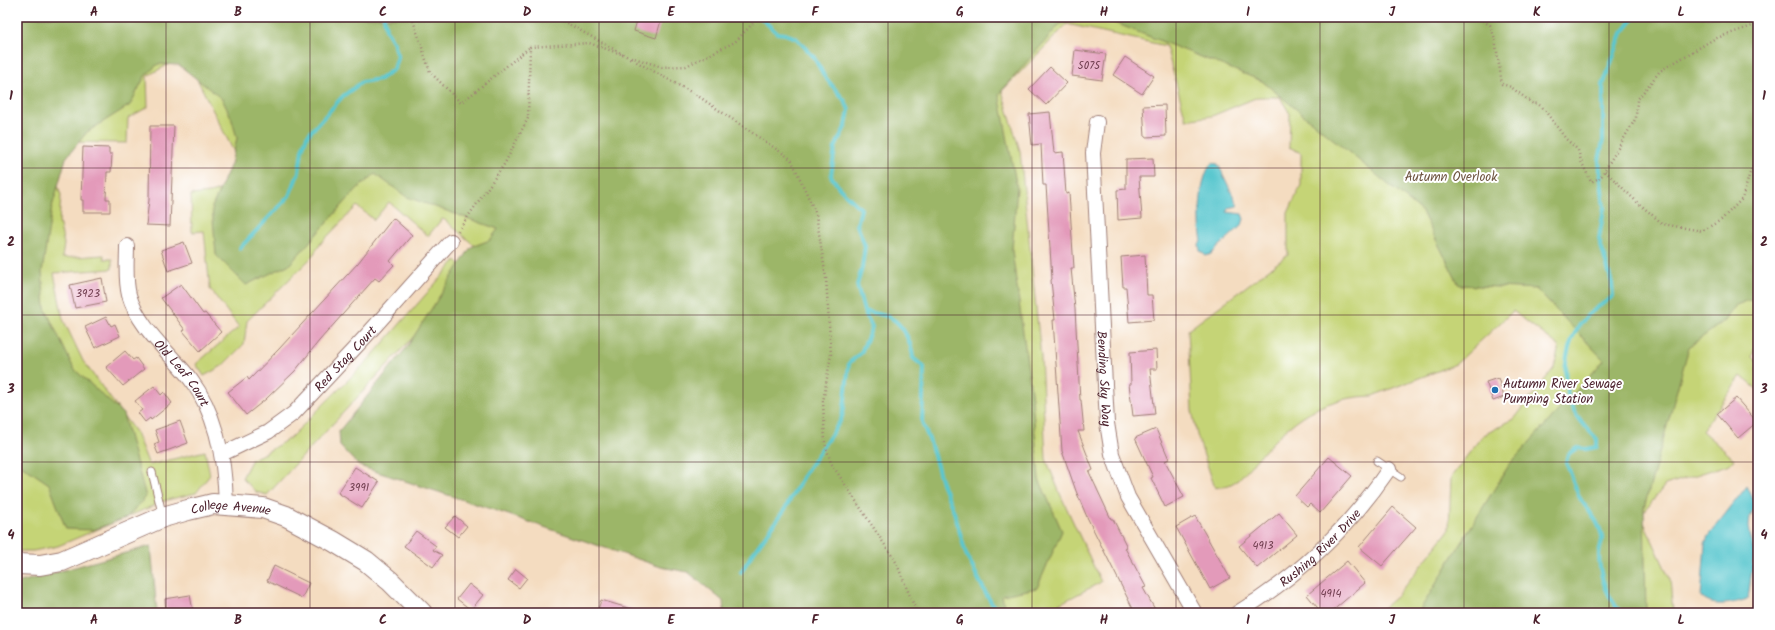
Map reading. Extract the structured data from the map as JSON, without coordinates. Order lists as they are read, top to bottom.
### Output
{
  "streets": {
    "street": [
      "Red Stag Court",
      "Old Leaf Court",
      "Bending Sky Way",
      "College Avenue",
      "Rushing River Drive"
    ]
  },
  "crossings": [
    ["Red Stag Court", "Old Leaf Court"],
    ["Old Leaf Court", "College Avenue"]
  ],
  "parks": ["Autumn Overlook"],
  "places": ["Autumn River Sewage Pumping Station"],
  "house_numbers": [
    "5075",
    "3923",
    "3991",
    "4913",
    "4914"
  ],
  "grid": {
    "columns": [
      "A",
      "B",
      "C",
      "D",
      "E",
      "F",
      "G",
      "H",
      "I",
      "J",
      "K",
      "L"
    ],
    "rows": [
      "1",
      "2",
      "3",
      "4"
    ]
  }
}
